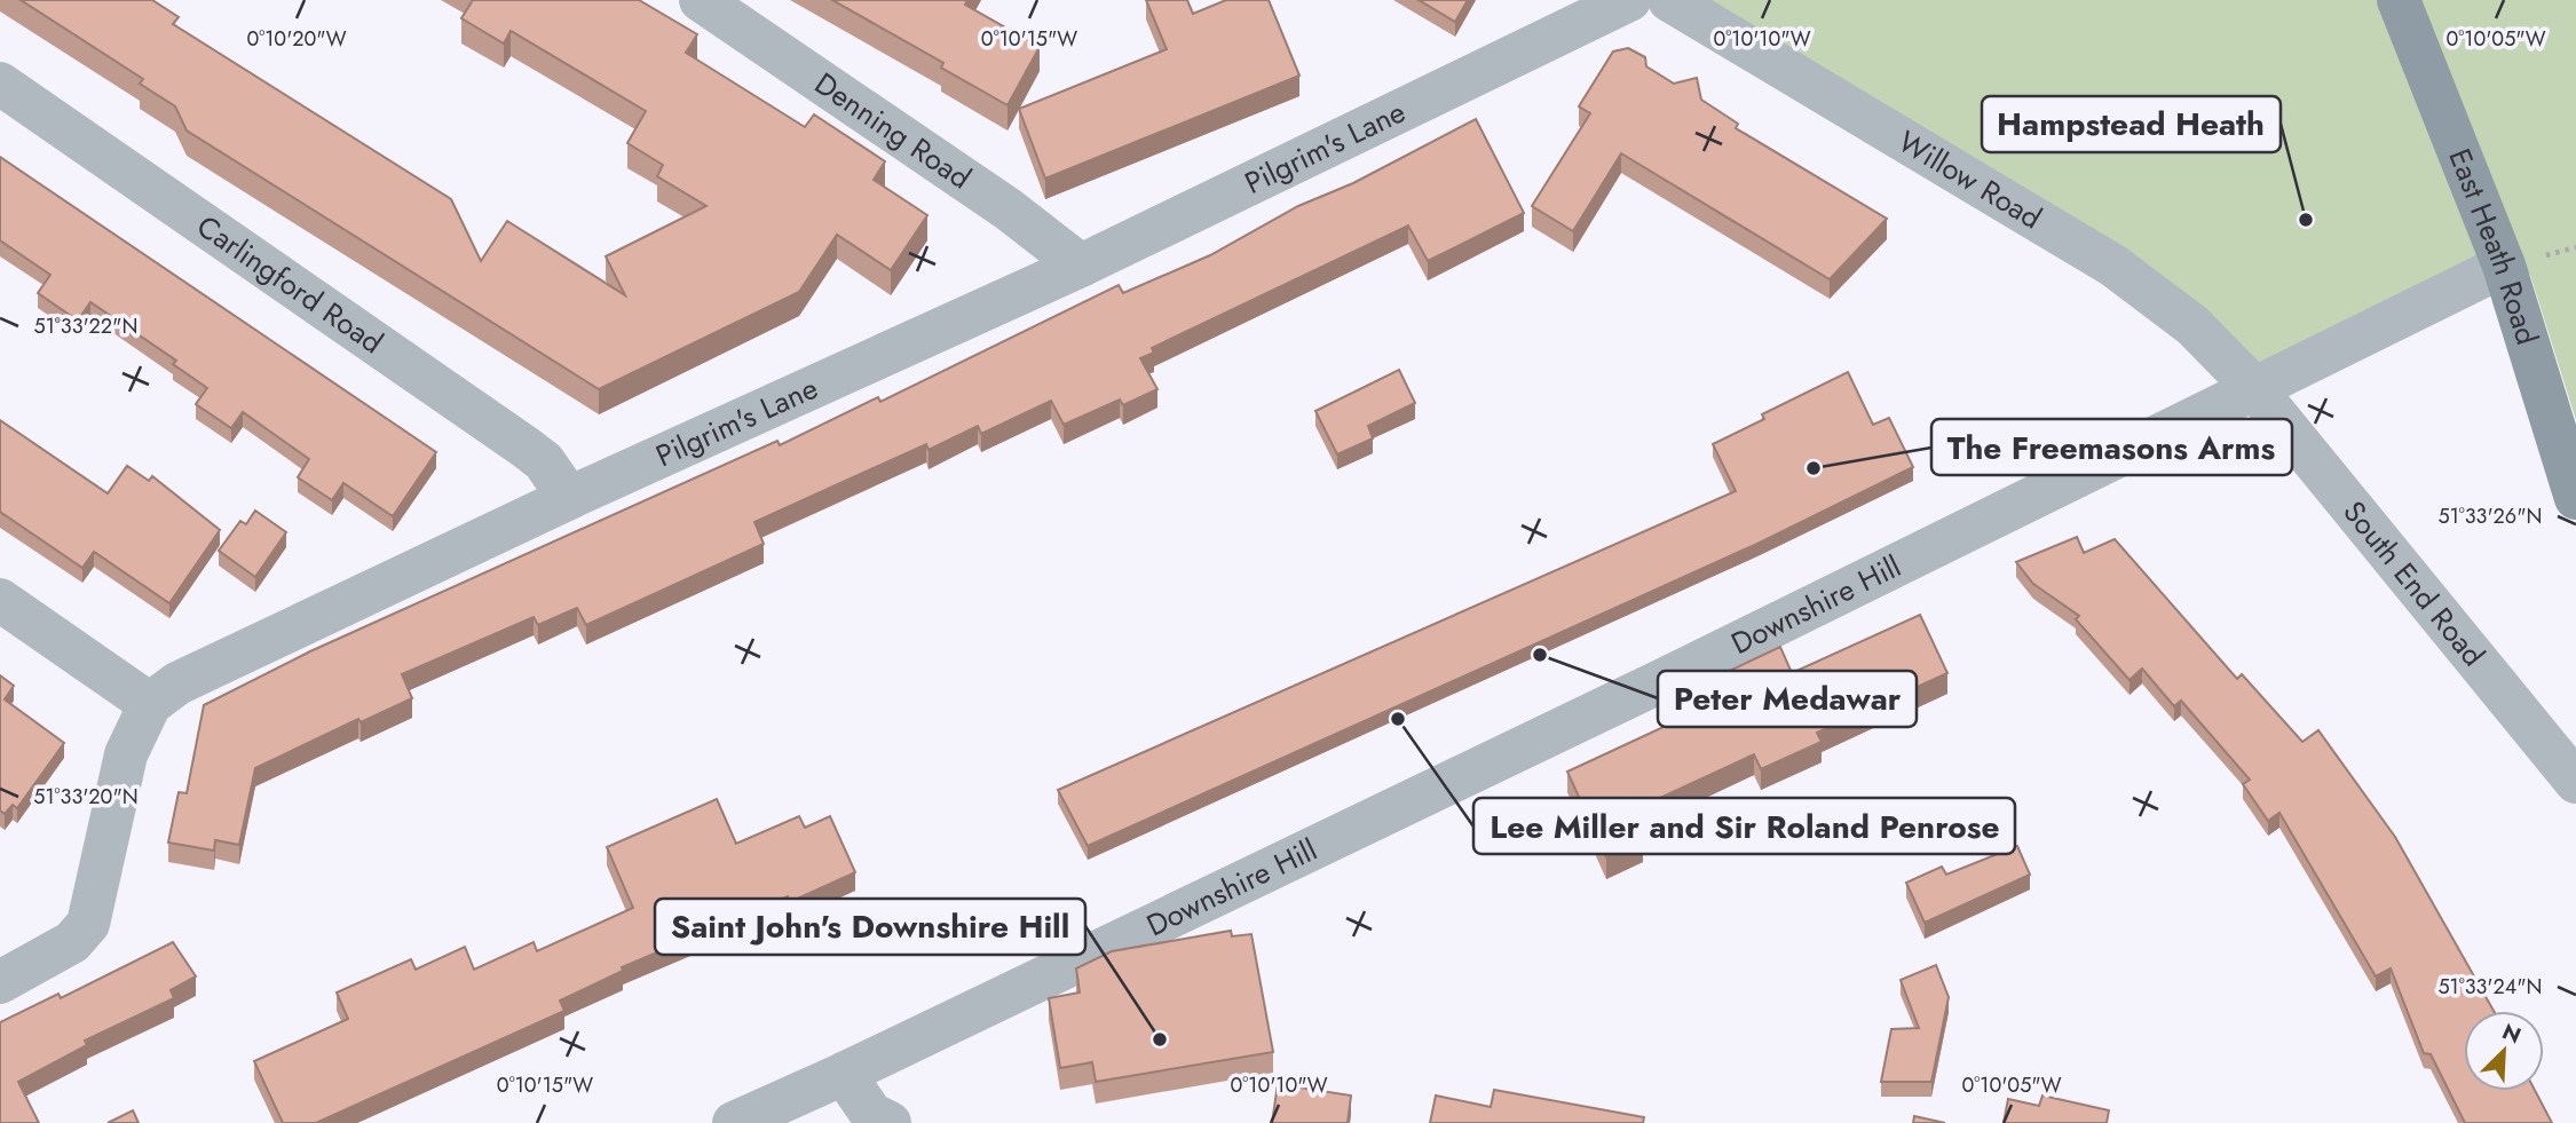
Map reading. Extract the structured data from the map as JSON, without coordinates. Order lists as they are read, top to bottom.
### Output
{
  "streets": {
    "street": [
      "Denning Road",
      "Pilgrim's Lane",
      "Willow Road",
      "East Heath Road",
      "Carlingford Road",
      "South End Road",
      "Downshire Hill"
    ]
  },
  "crossings": [
    ["Denning Road", "Pilgrim's Lane"],
    ["Pilgrim's Lane", "Carlingford Road"],
    ["Willow Road", "South End Road"],
    ["Willow Road", "Downshire Hill"],
    ["East Heath Road", "Downshire Hill"],
    ["South End Road", "Downshire Hill"]
  ],
  "places": [
    "Hampstead Heath",
    "The Freemasons Arms",
    "Peter Medawar",
    "Lee Miller and Sir Roland Penrose",
    "Saint John's Downshire Hill"
  ],
  "north": "top right",
  "coordinates": [
    "0°10'20\"W",
    "0°10'15\"W",
    "0°10'10\"W",
    "0°10'05\"W",
    "51°33'22\"N",
    "51°33'26\"N",
    "51°33'20\"N",
    "51°33'24\"N"
  ]
}
